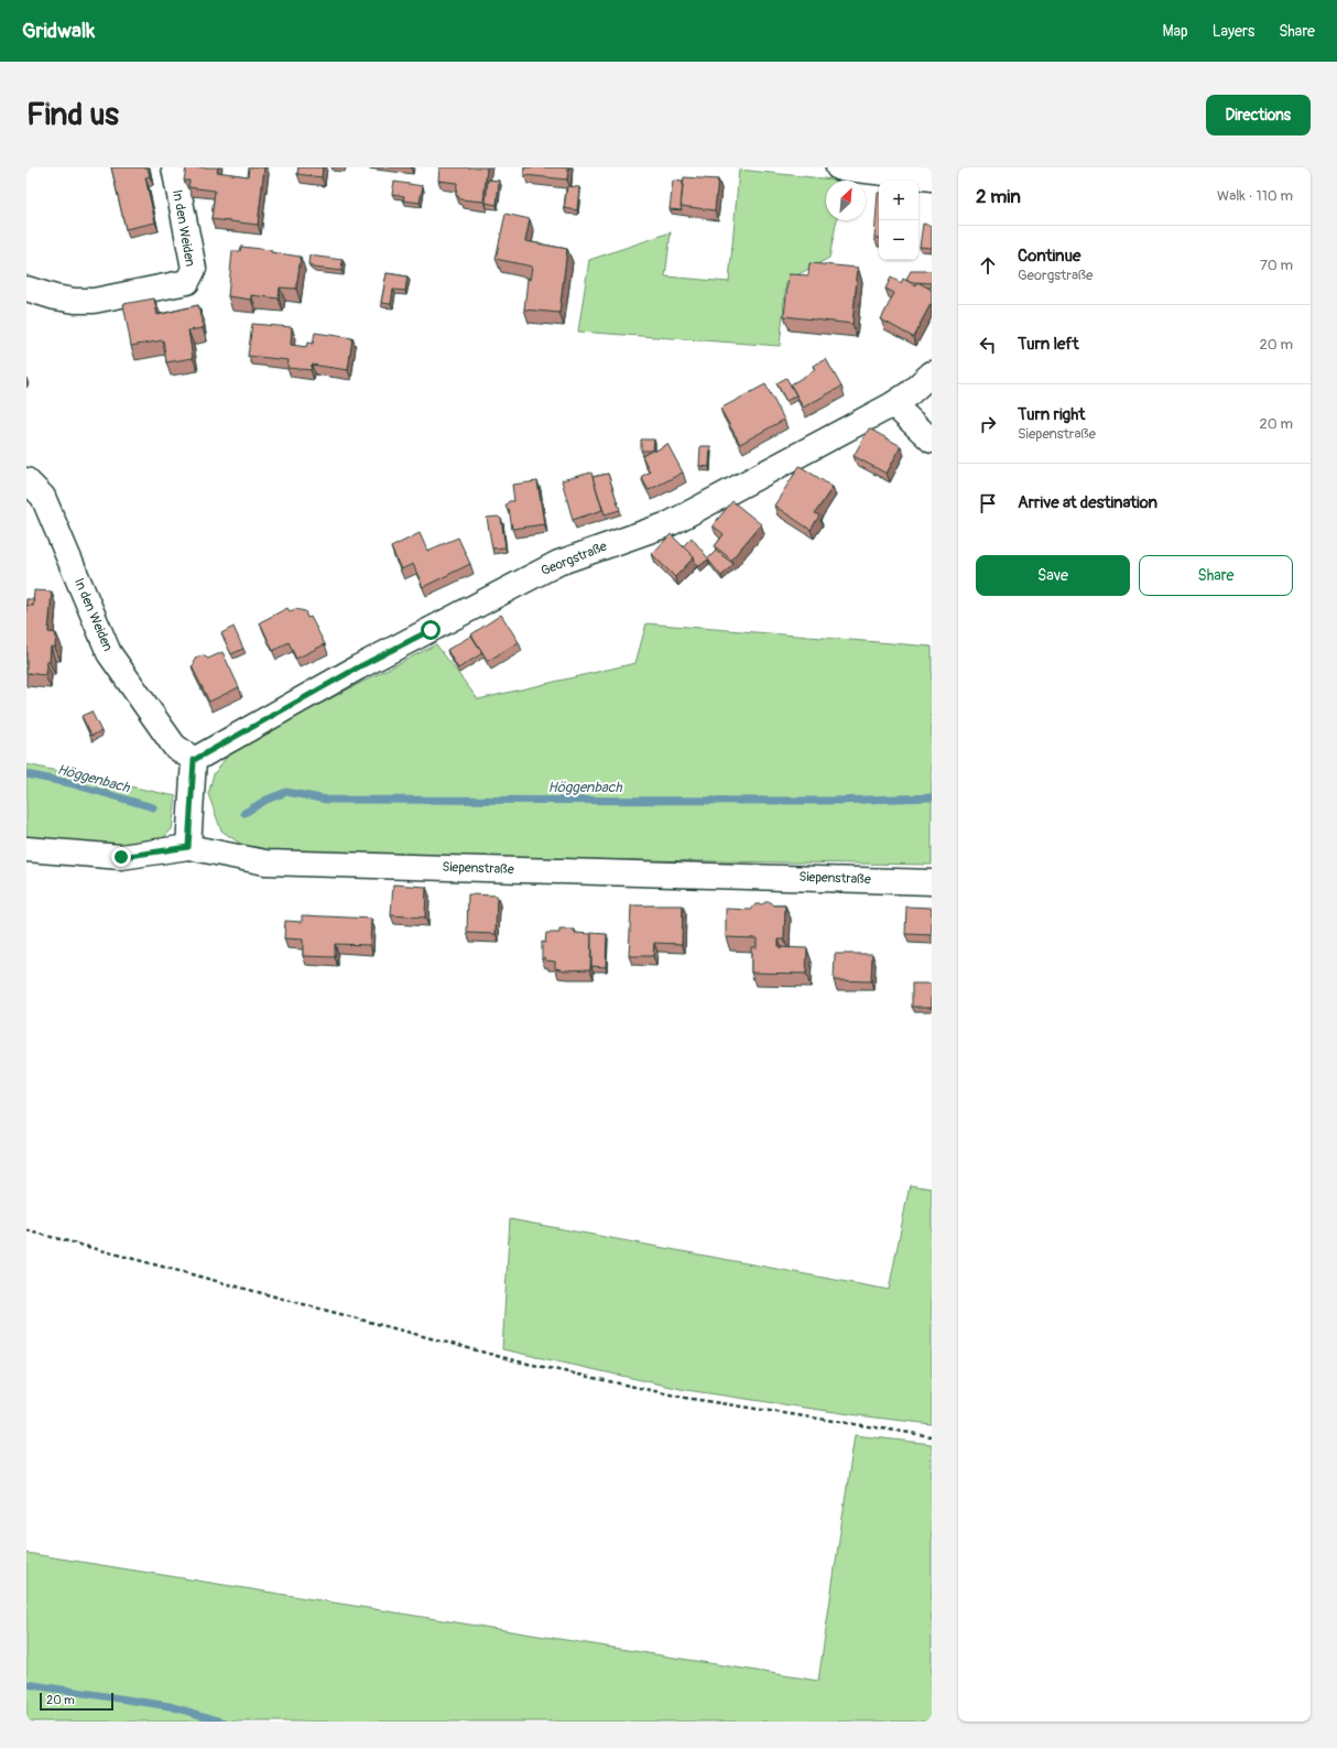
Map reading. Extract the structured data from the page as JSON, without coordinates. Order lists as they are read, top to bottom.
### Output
{
  "streets": {
    "street": ["In den Weiden", "Georgstraße", "Siepenstraße"]
  },
  "crossings": [
    ["In den Weiden", "Georgstraße"]
  ],
  "water": ["Höggenbach"],
  "scale_bar": "20 m",
  "north": "top right",
  "page": {
    "header": "Gridwalk",
    "nav": ["Map", "Layers", "Share"],
    "buttons": [
      "Directions",
      ["Save", "Share"]
    ],
    "title": "Find us",
    "heading": ["2 min", "Walk · 110 m"],
    "map_buttons": ["+", "−"],
    "list": [
      ["Continue", "Georgstraße", "70 m"],
      ["Turn left", "20 m"],
      ["Turn right", "Siepenstraße", "20 m"],
      "Arrive at destination"
    ],
    "scale": "20 m"
  }
}
